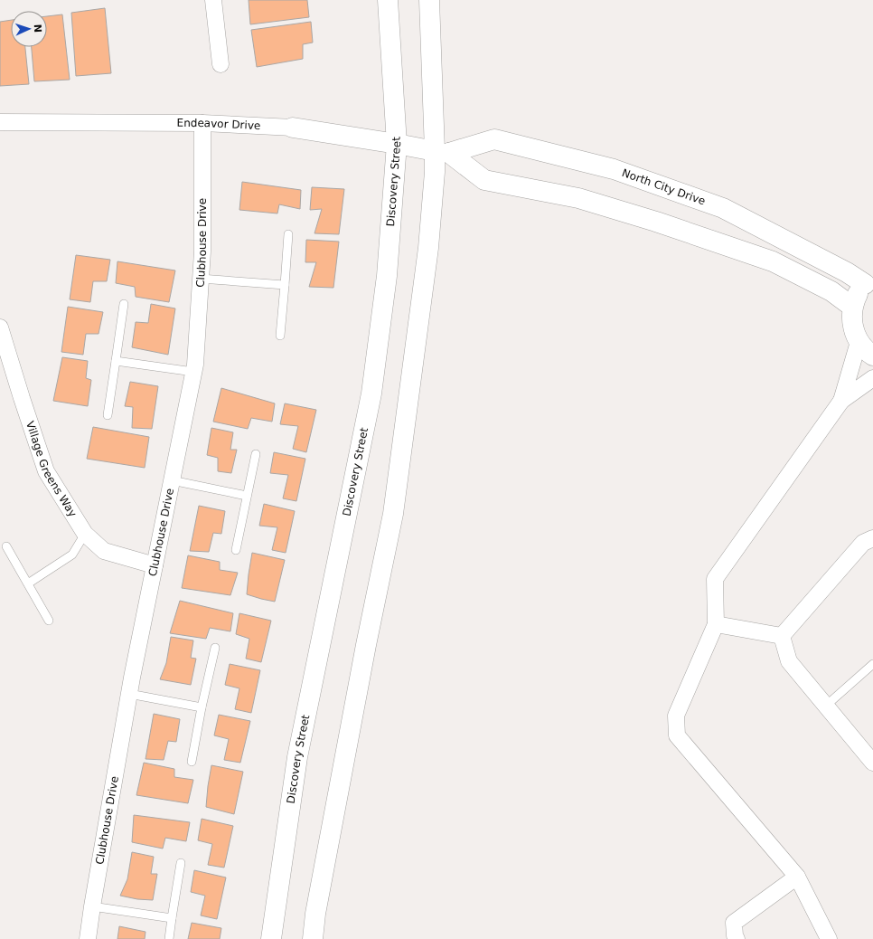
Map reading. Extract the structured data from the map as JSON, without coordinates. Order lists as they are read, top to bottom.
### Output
{
  "streets": {
    "main road": ["Endeavor Drive", "Discovery Street", "North City Drive"],
    "street": ["Clubhouse Drive", "Village Greens Way"]
  },
  "crossings": [
    ["Endeavor Drive", "Discovery Street"],
    ["Endeavor Drive", "North City Drive"],
    ["Endeavor Drive", "Clubhouse Drive"],
    ["Clubhouse Drive", "Village Greens Way"]
  ],
  "north": "right"
}
